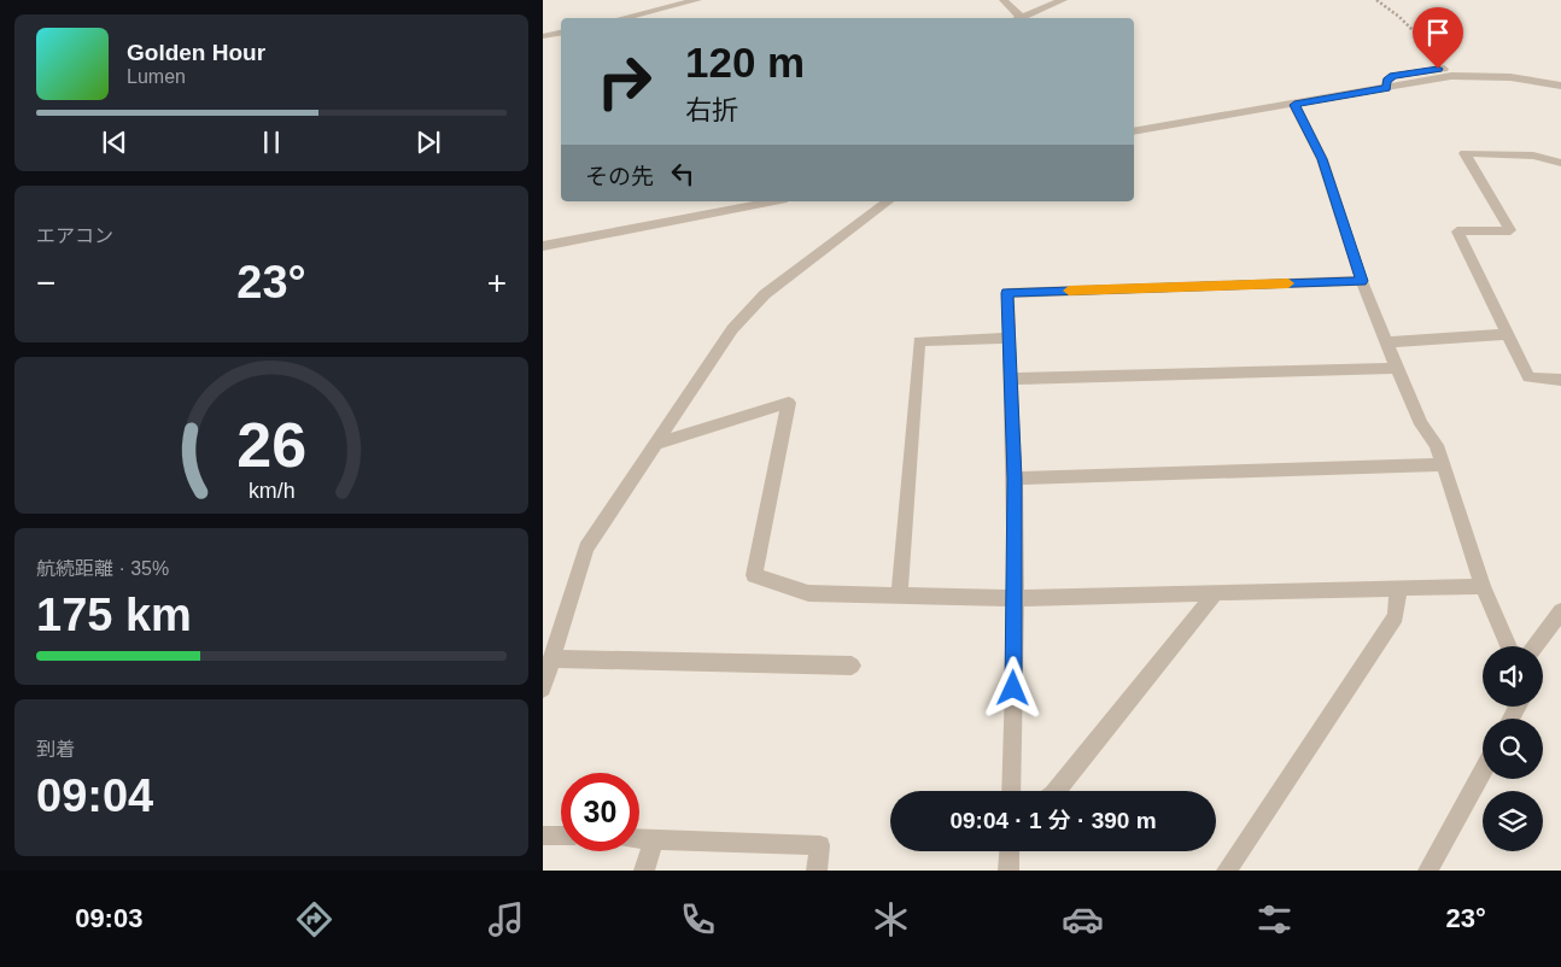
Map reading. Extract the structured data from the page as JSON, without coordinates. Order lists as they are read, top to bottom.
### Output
{
  "page": {
    "turn": ["120 m", "右折"],
    "song": ["Golden Hour", "Lumen"],
    "then": "その先",
    "tile": [
      "エアコン",
      ["航続距離 · 35%", "175 km"],
      ["到着", "09:04"]
    ],
    "heat": ["−", "23°", "+"],
    "limit": "30",
    "trip": "09:04 · 1 分 · 390 m",
    "tabs": ["09:03", "23°"],
    "gauge": ["26", "km/h"]
  }
}
